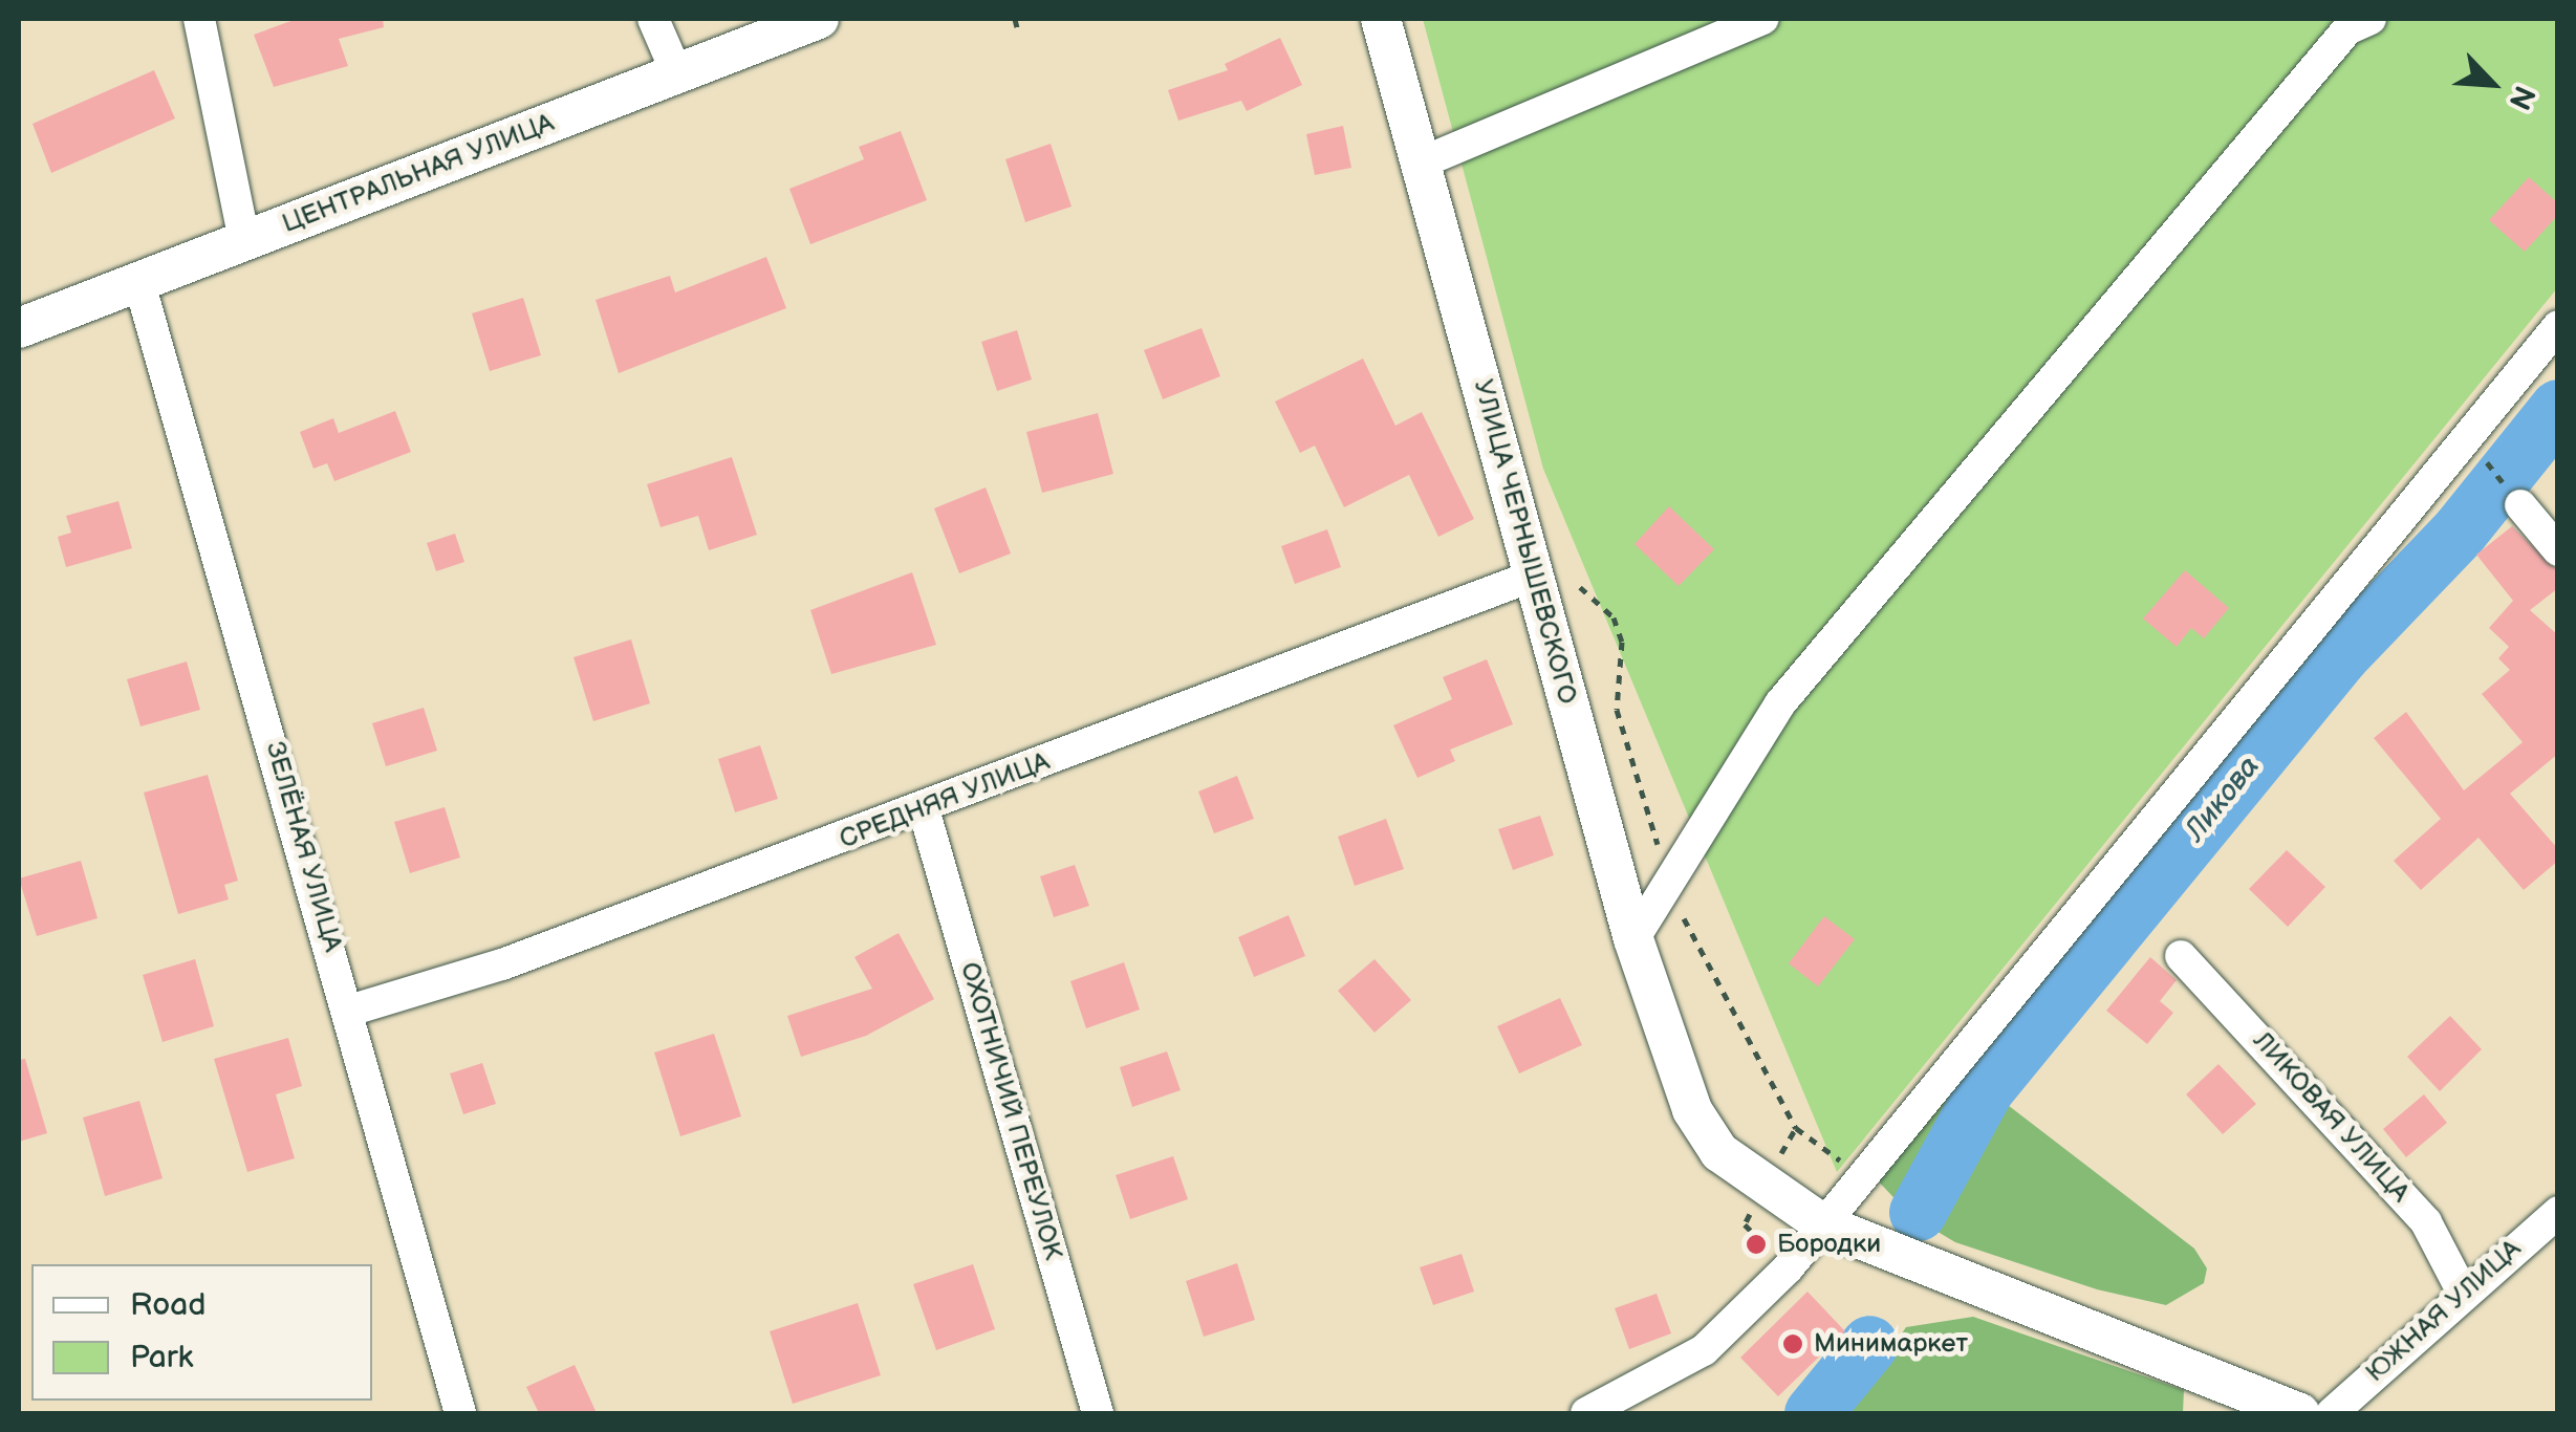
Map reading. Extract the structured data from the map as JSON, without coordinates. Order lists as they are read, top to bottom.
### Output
{
  "streets": {
    "street": [
      "ЦЕНТРАЛЬНАЯ УЛИЦА",
      "УЛИЦА ЧЕРНЫШЕВСКОГО",
      "СРЕДНЯЯ УЛИЦА",
      "ЗЕЛЁНАЯ УЛИЦА",
      "ОХОТНИЧИЙ ПЕРЕУЛОК",
      "ЛИКОВАЯ УЛИЦА",
      "ЮЖНАЯ УЛИЦА"
    ]
  },
  "crossings": [
    ["ЦЕНТРАЛЬНАЯ УЛИЦА", "ЗЕЛЁНАЯ УЛИЦА"],
    ["УЛИЦА ЧЕРНЫШЕВСКОГО", "СРЕДНЯЯ УЛИЦА"],
    ["СРЕДНЯЯ УЛИЦА", "ЗЕЛЁНАЯ УЛИЦА"],
    ["СРЕДНЯЯ УЛИЦА", "ОХОТНИЧИЙ ПЕРЕУЛОК"],
    ["ЛИКОВАЯ УЛИЦА", "ЮЖНАЯ УЛИЦА"]
  ],
  "water": ["Ликова"],
  "places": ["Бородки", "Минимаркет"],
  "legend": ["Road", "Park"],
  "north": "bottom right"
}
